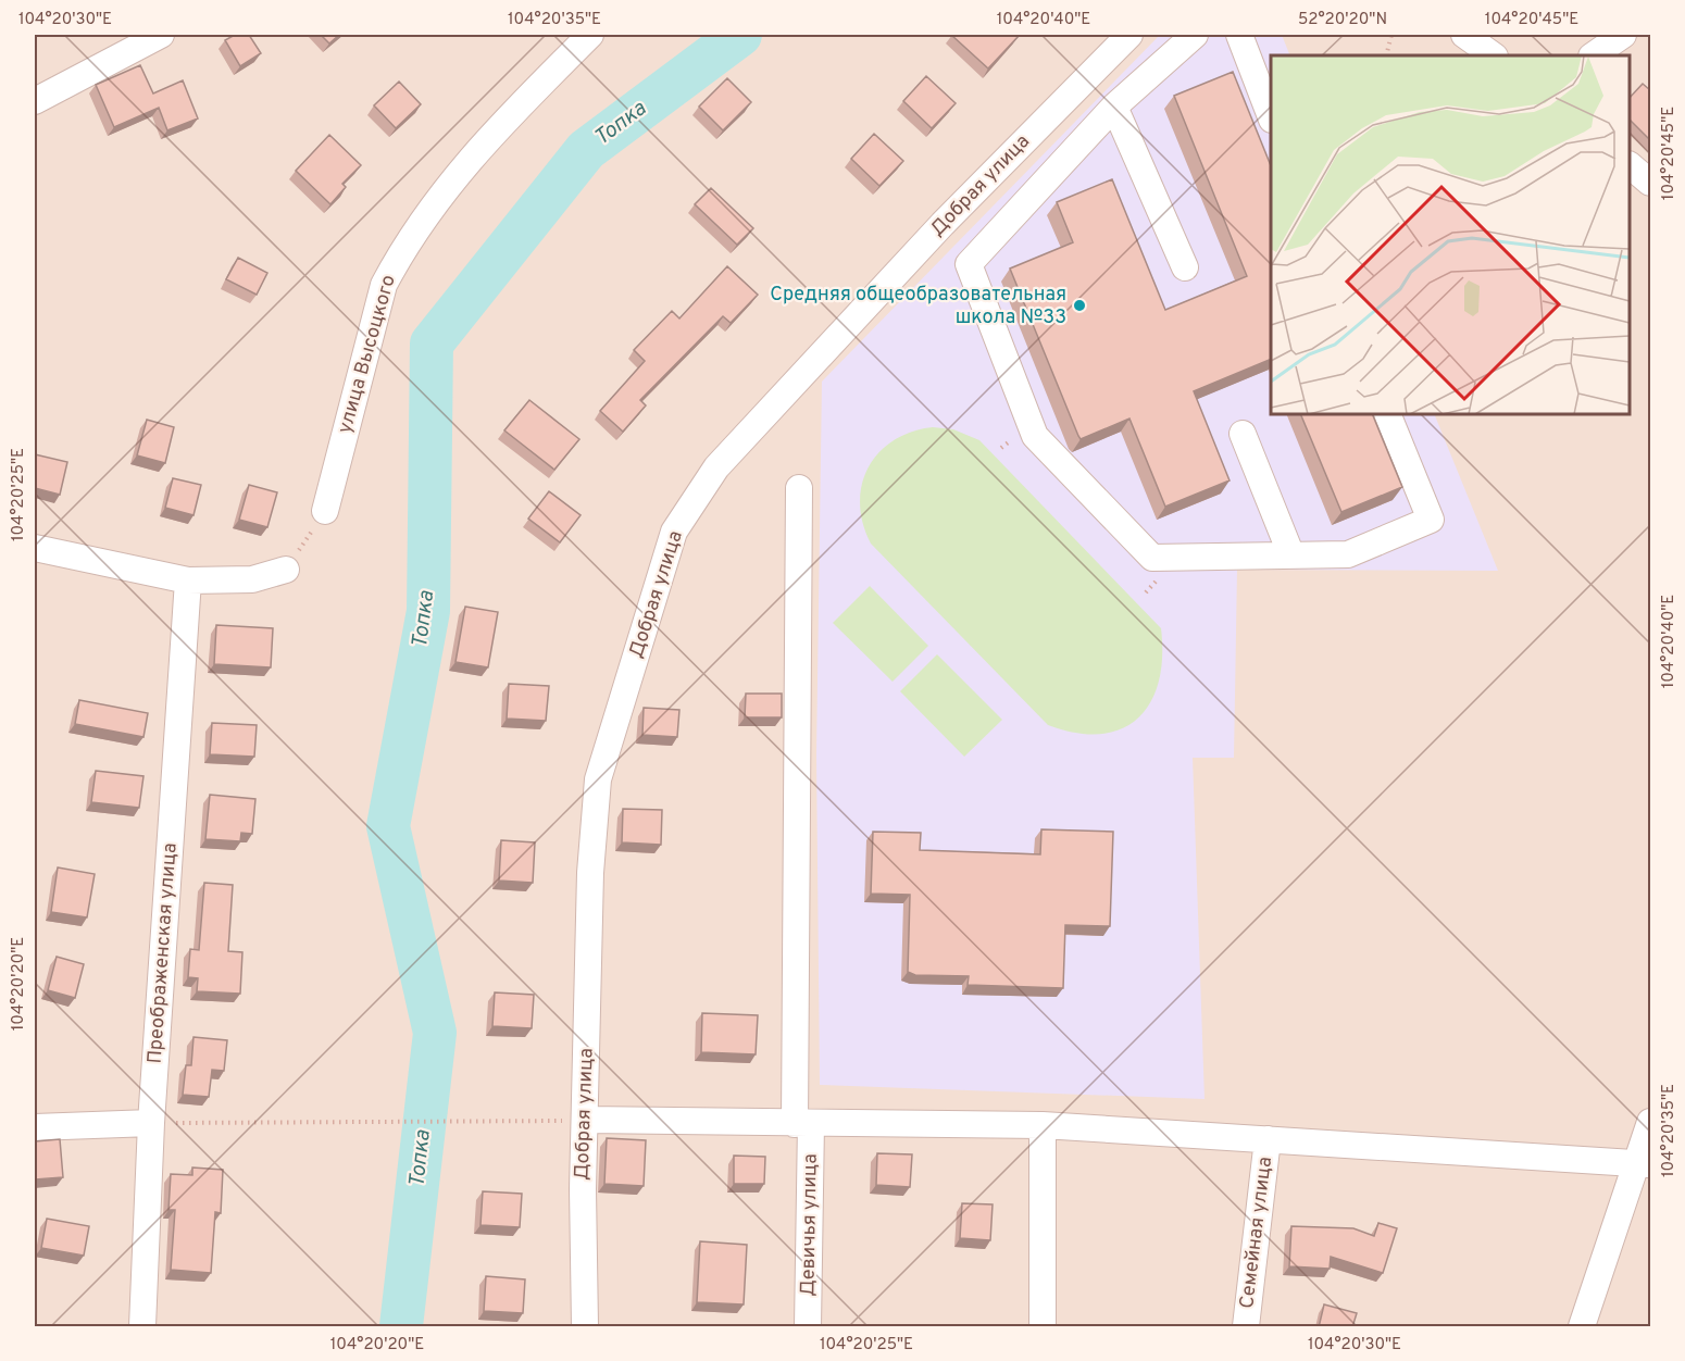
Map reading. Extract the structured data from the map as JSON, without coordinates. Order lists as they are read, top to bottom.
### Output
{
  "streets": {
    "street": [
      "Добрая улица",
      "улица Высоцкого",
      "Преображенская улица",
      "Девичья улица",
      "Семейная улица"
    ]
  },
  "water": ["Топка"],
  "places": ["Средняя общеобразовательная школа №33"],
  "coordinates": [
    "104°20'30\"E",
    "104°20'35\"E",
    "104°20'40\"E",
    "52°20'20\"N",
    "104°20'45\"E",
    "104°20'25\"E",
    "104°20'20\"E"
  ]
}
